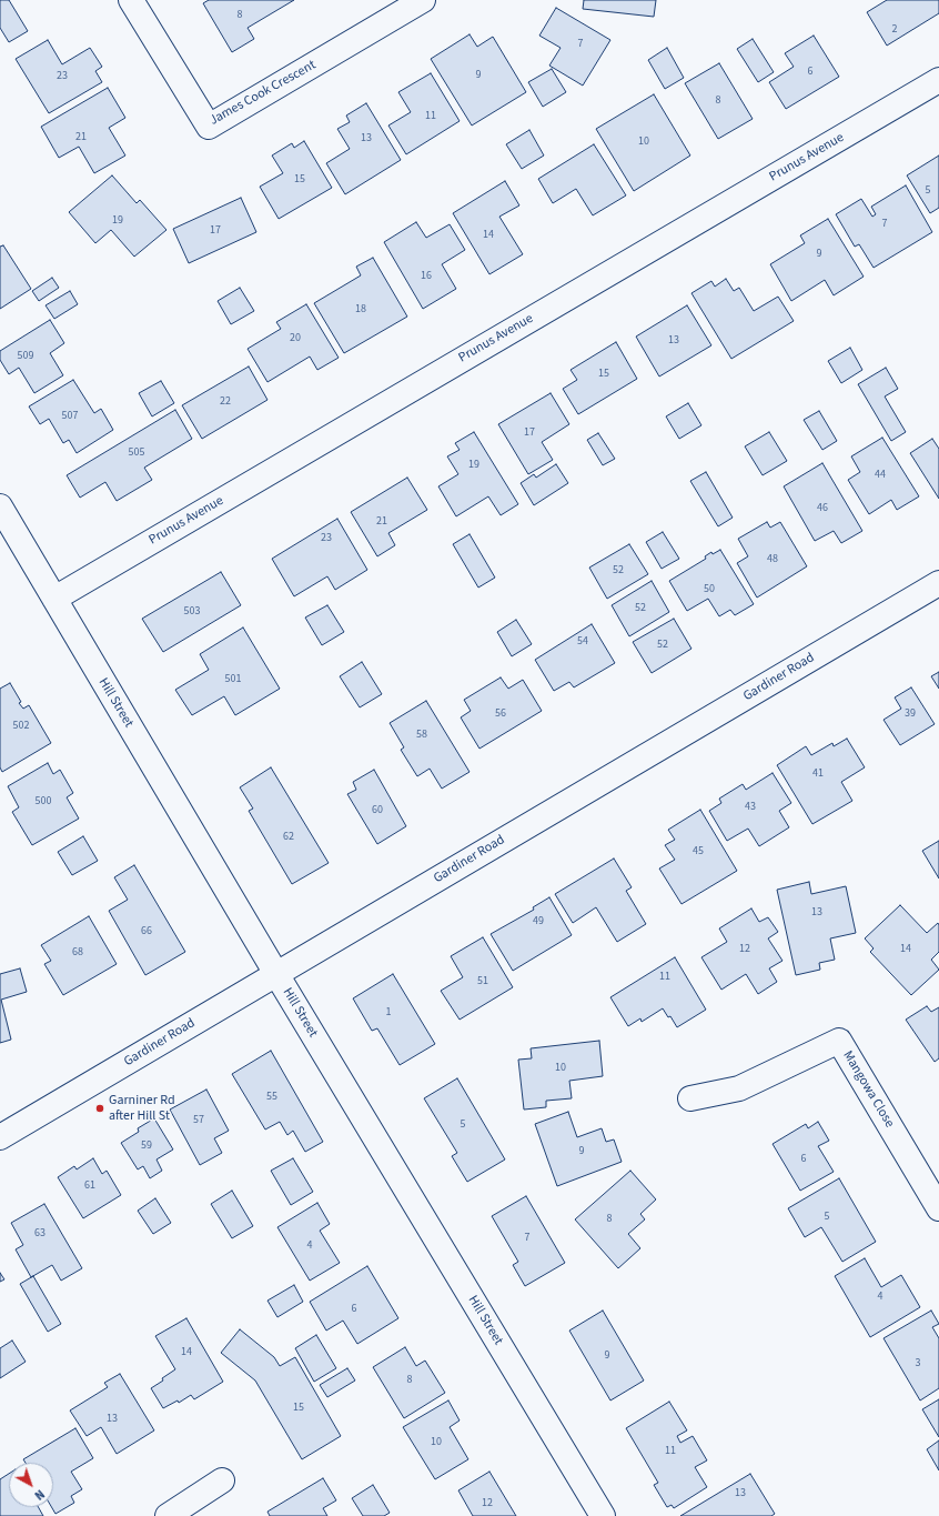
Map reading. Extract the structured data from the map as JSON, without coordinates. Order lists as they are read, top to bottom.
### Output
{
  "streets": {
    "street": [
      "James Cook Crescent",
      "Prunus Avenue",
      "Gardiner Road",
      "Hill Street",
      "Mangowa Close"
    ]
  },
  "crossings": [
    ["Prunus Avenue", "Hill Street"],
    ["Gardiner Road", "Hill Street"]
  ],
  "places": ["Garniner Rd after Hill St"],
  "house_numbers": [
    "8",
    "2",
    "7",
    "6",
    "9",
    "23",
    "8",
    "11",
    "21",
    "13",
    "10",
    "15",
    "5",
    "19",
    "7",
    "17",
    "14",
    "9",
    "16",
    "18",
    "20",
    "13",
    "509",
    "15",
    "22",
    "507",
    "17",
    "505",
    "19",
    "44",
    "46",
    "21",
    "23",
    "48",
    "52",
    "50",
    "52",
    "503",
    "54",
    "52",
    "501",
    "56",
    "39",
    "502",
    "58",
    "41",
    "500",
    "43",
    "60",
    "62",
    "45",
    "13",
    "49",
    "66",
    "12",
    "14",
    "68",
    "11",
    "51",
    "1",
    "10",
    "55",
    "57",
    "5",
    "59",
    "9",
    "6",
    "61",
    "5",
    "8",
    "63",
    "7",
    "4",
    "4",
    "6",
    "14",
    "9",
    "3",
    "8",
    "15",
    "13",
    "10",
    "11",
    "13",
    "12"
  ],
  "north": "bottom right"
}
